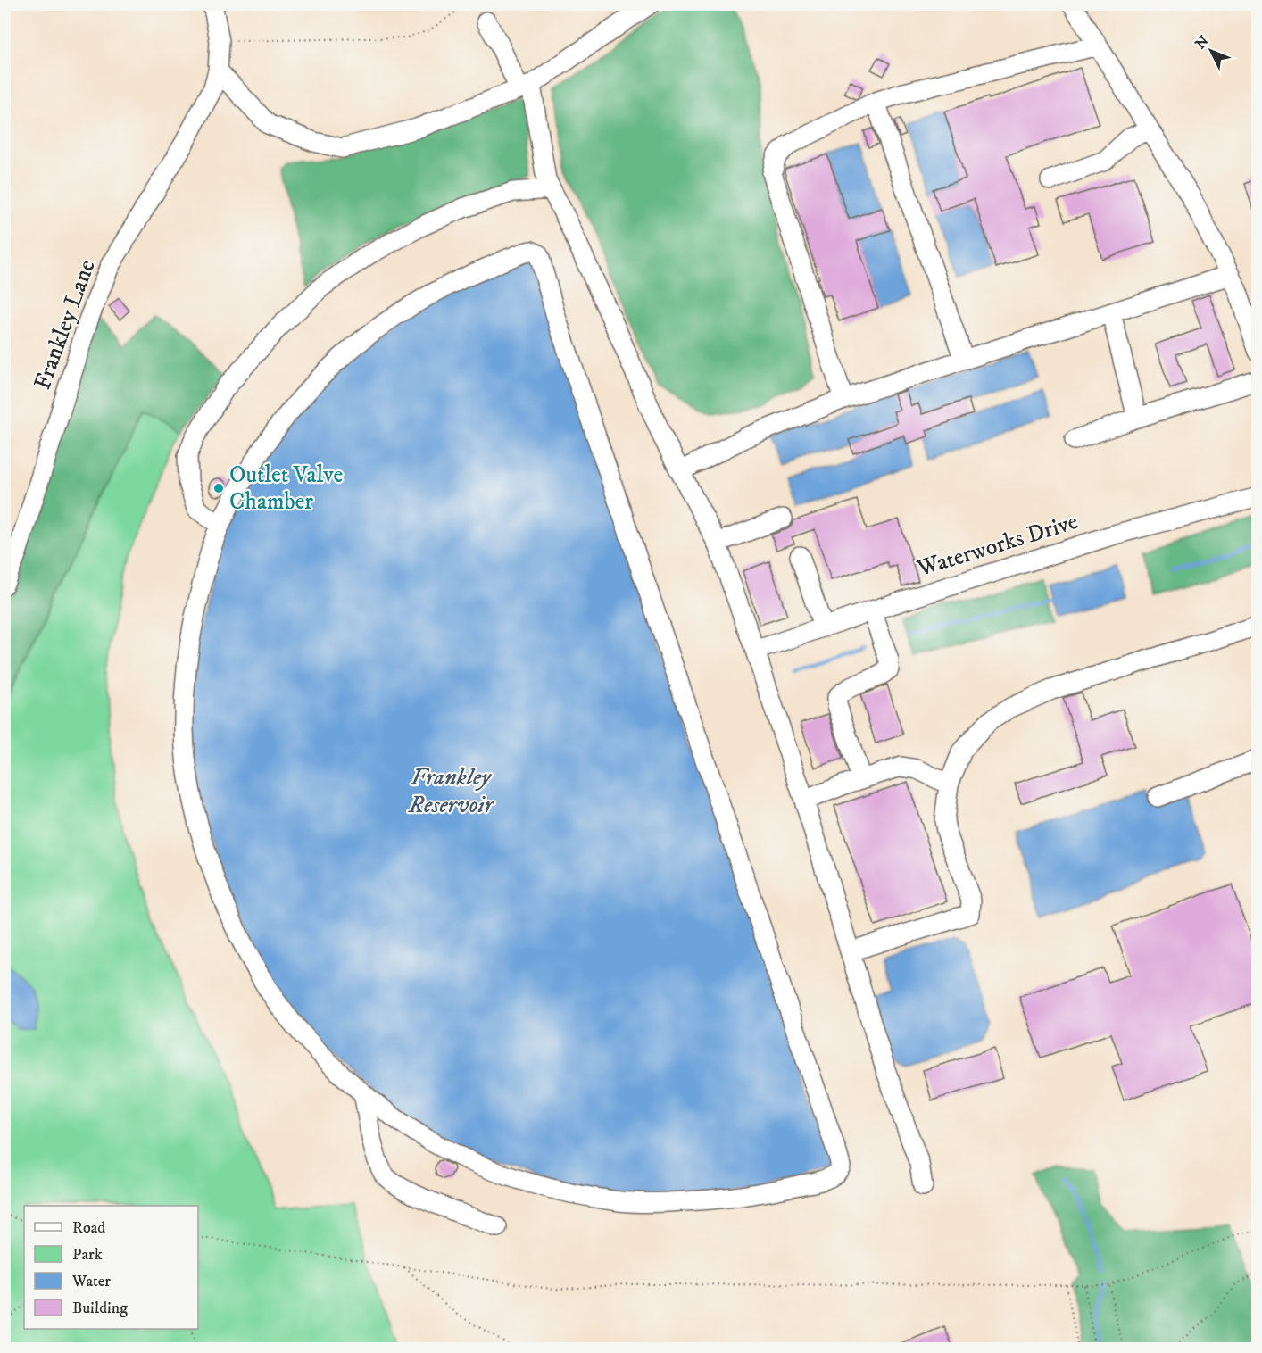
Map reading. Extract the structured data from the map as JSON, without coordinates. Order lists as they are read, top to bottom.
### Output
{
  "streets": {
    "street": ["Frankley Lane", "Waterworks Drive"]
  },
  "water": ["Frankley Reservoir"],
  "places": ["Outlet Valve Chamber"],
  "legend": [
    "Road",
    "Park",
    "Water",
    "Building"
  ],
  "north": "top left"
}
